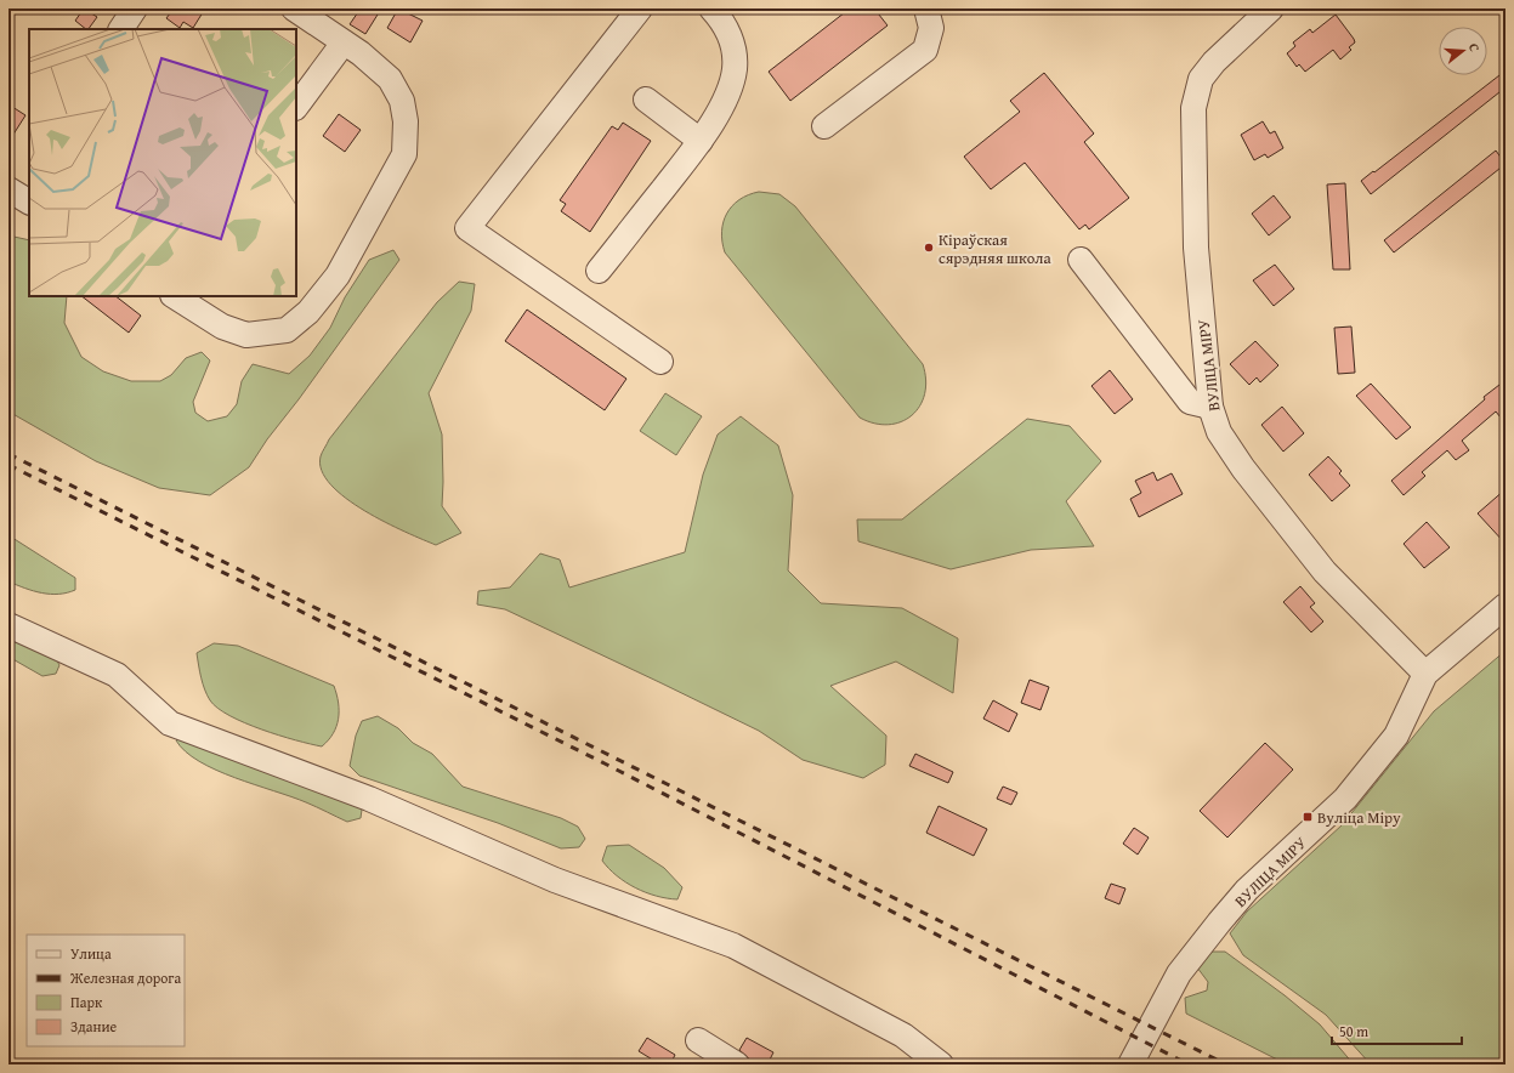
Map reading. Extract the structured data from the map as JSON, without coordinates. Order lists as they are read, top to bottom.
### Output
{
  "streets": {
    "street": ["ВУЛІЦА МІРУ"]
  },
  "places": {
    "other": ["Кіраўская сярэдняя школа"],
    "transit": ["Вуліца Міру"]
  },
  "legend": [
    "Улица",
    "Железная дорога",
    "Парк",
    "Здание"
  ],
  "scale_bar": "50 m",
  "north": "right"
}
